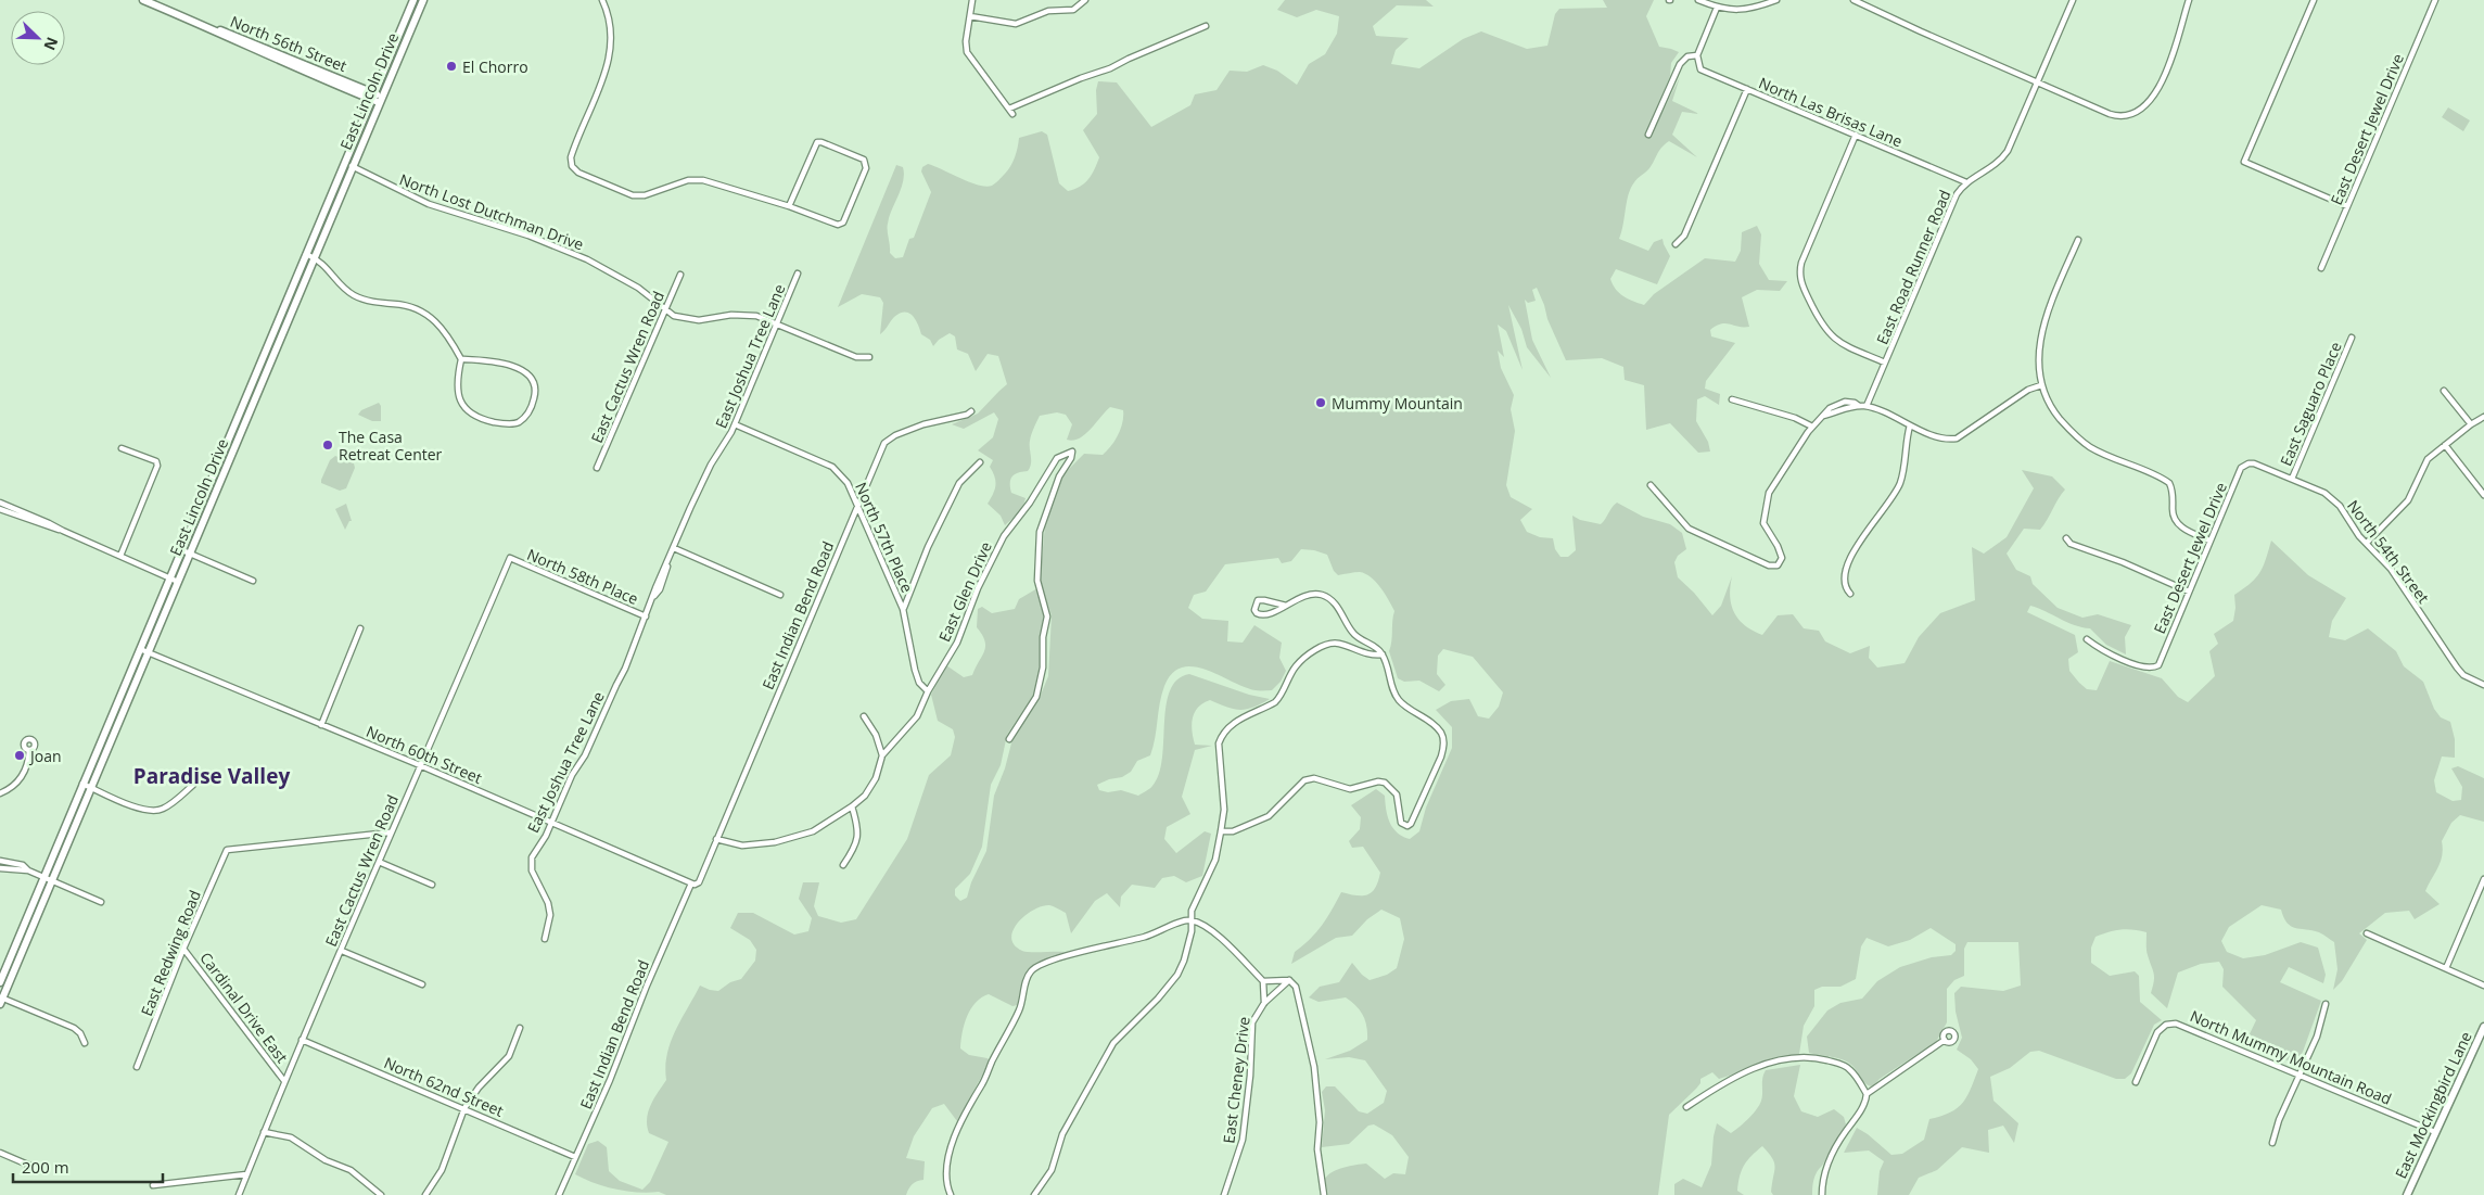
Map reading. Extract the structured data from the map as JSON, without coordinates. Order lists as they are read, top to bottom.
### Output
{
  "streets": {
    "main road": ["North 56th Street", "East Lincoln Drive", "East Mockingbird Lane"],
    "street": [
      "North Las Brisas Lane",
      "East Desert Jewel Drive",
      "North Lost Dutchman Drive",
      "East Road Runner Road",
      "East Joshua Tree Lane",
      "East Cactus Wren Road",
      "East Saguaro Place",
      "North 57th Place",
      "North 54th Street",
      "North 58th Place",
      "East Glen Drive",
      "East Indian Bend Road",
      "North 60th Street",
      "East Redwing Road",
      "Cardinal Drive East",
      "North Mummy Mountain Road",
      "East Cheney Drive",
      "North 62nd Street"
    ]
  },
  "crossings": [
    ["North 56th Street", "East Lincoln Drive"],
    ["East Lincoln Drive", "North Lost Dutchman Drive"],
    ["East Lincoln Drive", "North 60th Street"],
    ["North Las Brisas Lane", "East Road Runner Road"],
    ["East Desert Jewel Drive", "North 54th Street"],
    ["North Lost Dutchman Drive", "East Joshua Tree Lane"],
    ["North Lost Dutchman Drive", "East Cactus Wren Road"],
    ["East Joshua Tree Lane", "North 57th Place"],
    ["East Joshua Tree Lane", "North 58th Place"],
    ["East Joshua Tree Lane", "North 60th Street"],
    ["East Cactus Wren Road", "North 58th Place"],
    ["East Cactus Wren Road", "North 60th Street"],
    ["East Cactus Wren Road", "East Redwing Road"],
    ["East Cactus Wren Road", "Cardinal Drive East"],
    ["East Cactus Wren Road", "North 62nd Street"],
    ["East Saguaro Place", "North 54th Street"],
    ["North 57th Place", "East Glen Drive"],
    ["North 57th Place", "East Indian Bend Road"],
    ["East Glen Drive", "East Indian Bend Road"],
    ["East Indian Bend Road", "North 60th Street"],
    ["East Indian Bend Road", "North 62nd Street"],
    ["East Redwing Road", "Cardinal Drive East"],
    ["North Mummy Mountain Road", "East Mockingbird Lane"]
  ],
  "districts": ["Paradise Valley"],
  "places": [
    "El Chorro",
    "Mummy Mountain",
    "The Casa Retreat Center",
    "Joan"
  ],
  "scale_bar": "200 m",
  "north": "bottom right"
}
